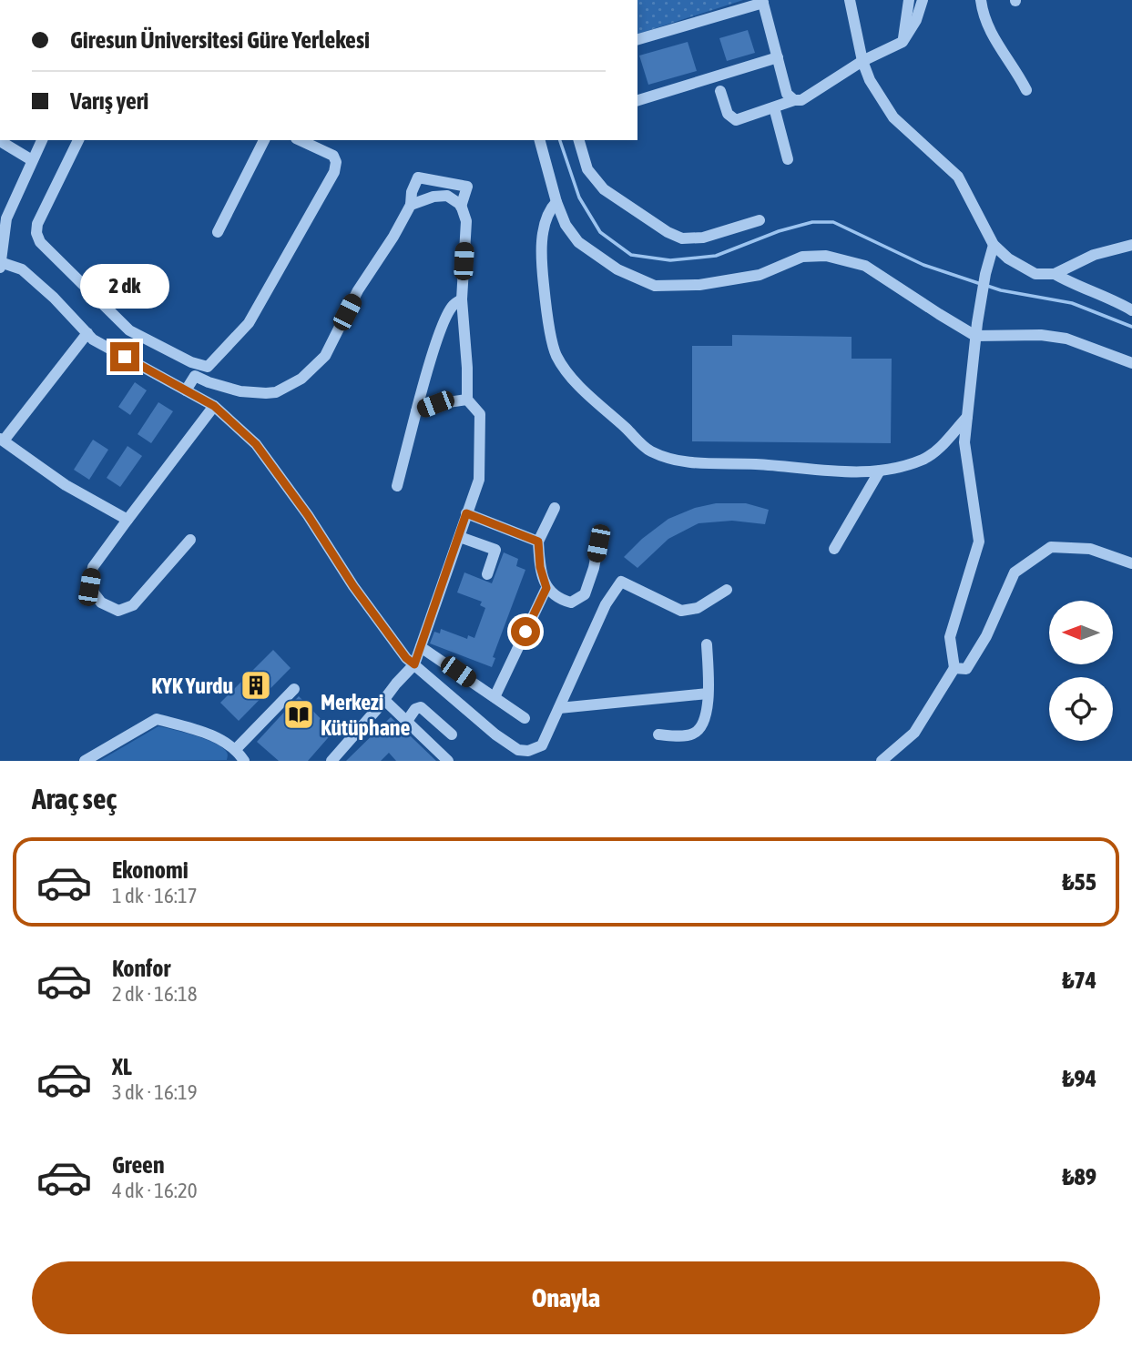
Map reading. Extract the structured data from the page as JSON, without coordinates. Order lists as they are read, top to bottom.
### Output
{
  "places": {
    "building": ["KYK Yurdu"],
    "library": ["Merkezi Kütüphane"]
  },
  "north": "left",
  "page": {
    "banner": ["Giresun Üniversitesi Güre Yerlekesi", "Varış yeri"],
    "bubble": "2 dk",
    "heading": "Araç seç",
    "list": [
      {
        "name": "Ekonomi",
        "note": "1 dk · 16:17",
        "value": "₺55"
      },
      {
        "name": "Konfor",
        "note": "2 dk · 16:18",
        "value": "₺74"
      },
      {
        "name": "XL",
        "note": "3 dk · 16:19",
        "value": "₺94"
      },
      {
        "name": "Green",
        "note": "4 dk · 16:20",
        "value": "₺89"
      }
    ],
    "buttons": "Onayla"
  }
}
